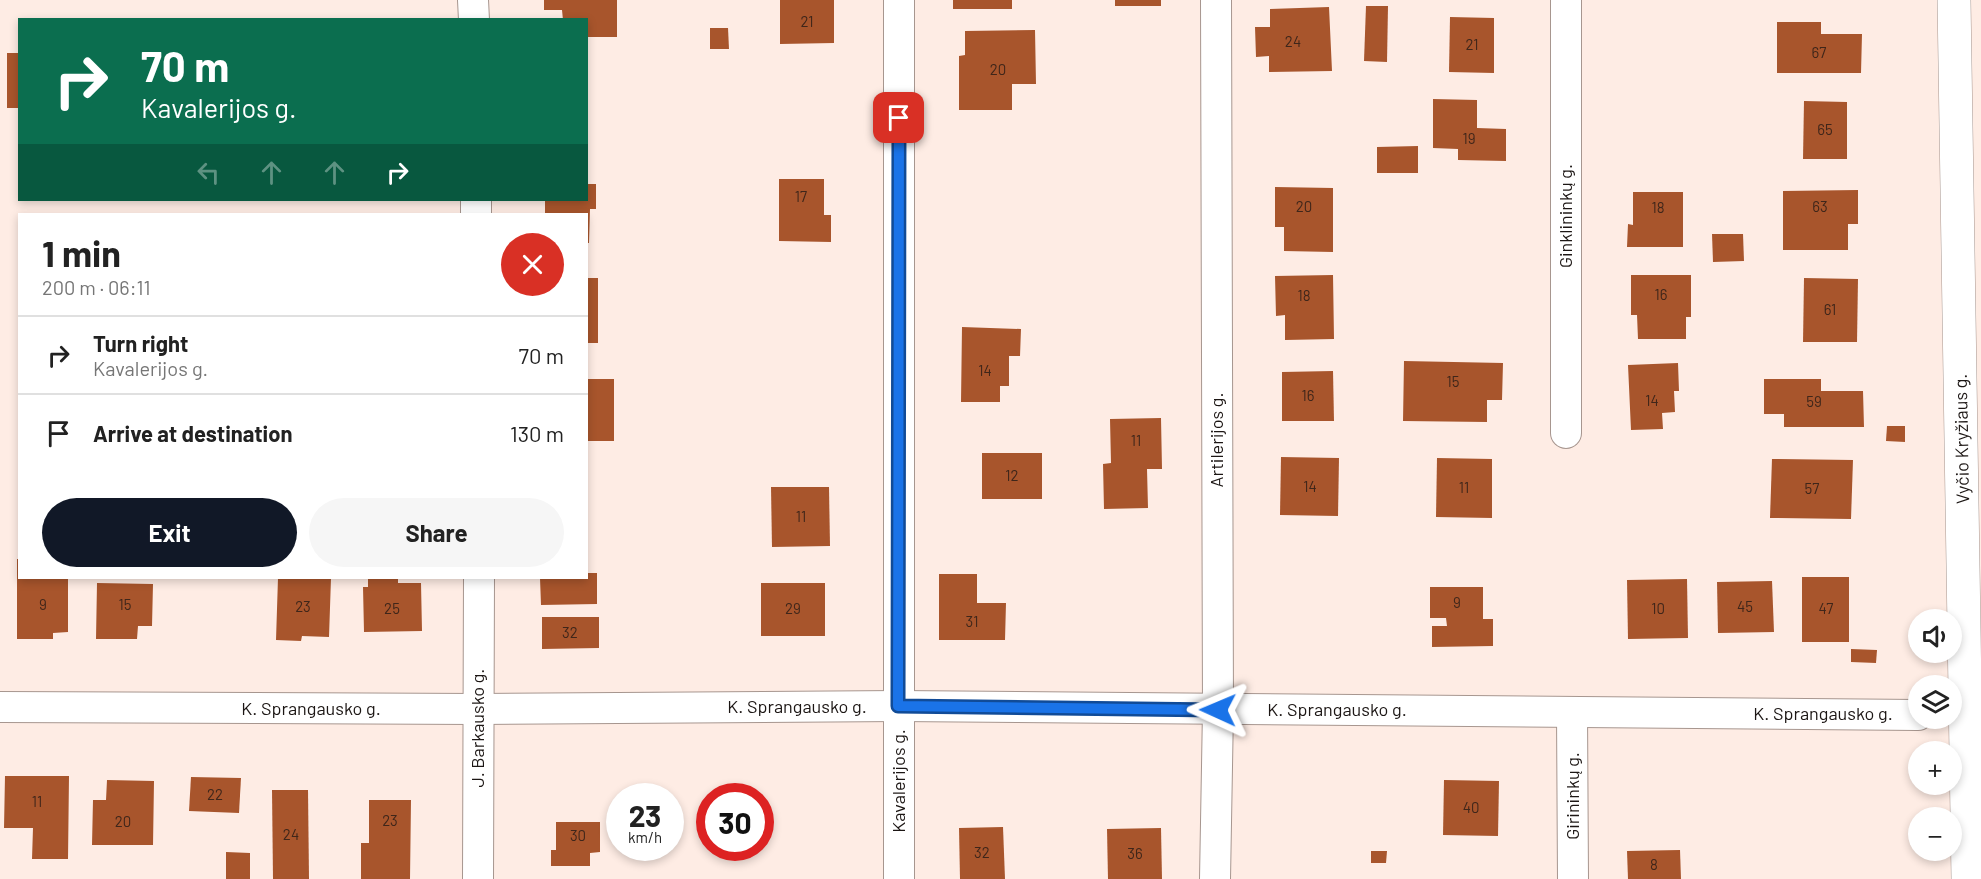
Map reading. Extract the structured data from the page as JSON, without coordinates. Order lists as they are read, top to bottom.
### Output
{
  "streets": {
    "street": [
      "Ginklininkų g.",
      "Vyčio Kryžiaus g.",
      "Artilerijos g.",
      "K. Sprangausko g.",
      "J. Barkausko g.",
      "Kavalerijos g.",
      "Girininkų g."
    ]
  },
  "crossings": [
    ["Artilerijos g.", "K. Sprangausko g."],
    ["K. Sprangausko g.", "J. Barkausko g."],
    ["K. Sprangausko g.", "Kavalerijos g."],
    ["K. Sprangausko g.", "Girininkų g."]
  ],
  "house_numbers": [
    "21",
    "24",
    "21",
    "67",
    "20",
    "65",
    "19",
    "17",
    "20",
    "63",
    "18",
    "16",
    "18",
    "61",
    "14",
    "15",
    "16",
    "14",
    "59",
    "11",
    "12",
    "14",
    "11",
    "57",
    "11",
    "9",
    "9",
    "15",
    "23",
    "45",
    "25",
    "29",
    "10",
    "47",
    "31",
    "32",
    "22",
    "11",
    "40",
    "23",
    "20",
    "24",
    "30",
    "32",
    "36",
    "8"
  ],
  "page": {
    "turn": ["70 m", "Kavalerijos g."],
    "heading": ["1 min", "200 m · 06:11"],
    "list": [
      {
        "name": "Turn right",
        "note": "Kavalerijos g.",
        "value": "70 m"
      },
      {
        "name": "Arrive at destination",
        "value": "130 m"
      }
    ],
    "buttons": ["Exit", "Share"],
    "map_buttons": ["+", "−"],
    "speed": "23 km/h",
    "limit": "30"
  }
}
